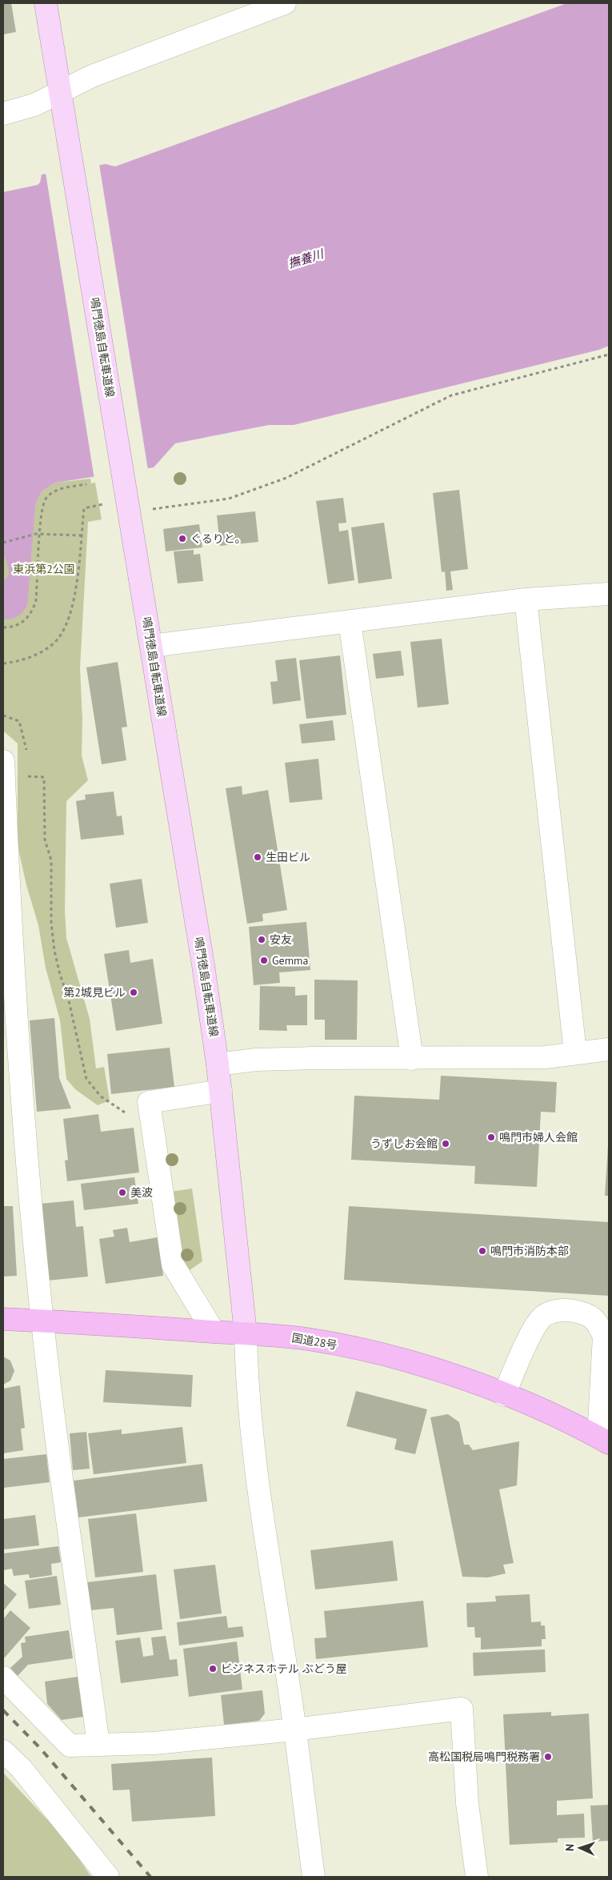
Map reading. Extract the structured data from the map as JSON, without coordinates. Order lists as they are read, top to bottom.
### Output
{
  "streets": {
    "highway": ["国道28号"],
    "main road": ["鳴門徳島自転車道線"]
  },
  "crossings": [
    ["鳴門徳島自転車道線", "国道28号"]
  ],
  "water": ["撫養川"],
  "parks": ["東浜第2公園"],
  "places": [
    "ぐるりと。",
    "生田ビル",
    "安友",
    "Gemma",
    "第2城見ビル",
    "鳴門市婦人会館",
    "うずしお会館",
    "美波",
    "鳴門市消防本部",
    "ビジネスホテル ぶどう屋",
    "高松国税局鳴門税務署"
  ],
  "north": "left"
}
